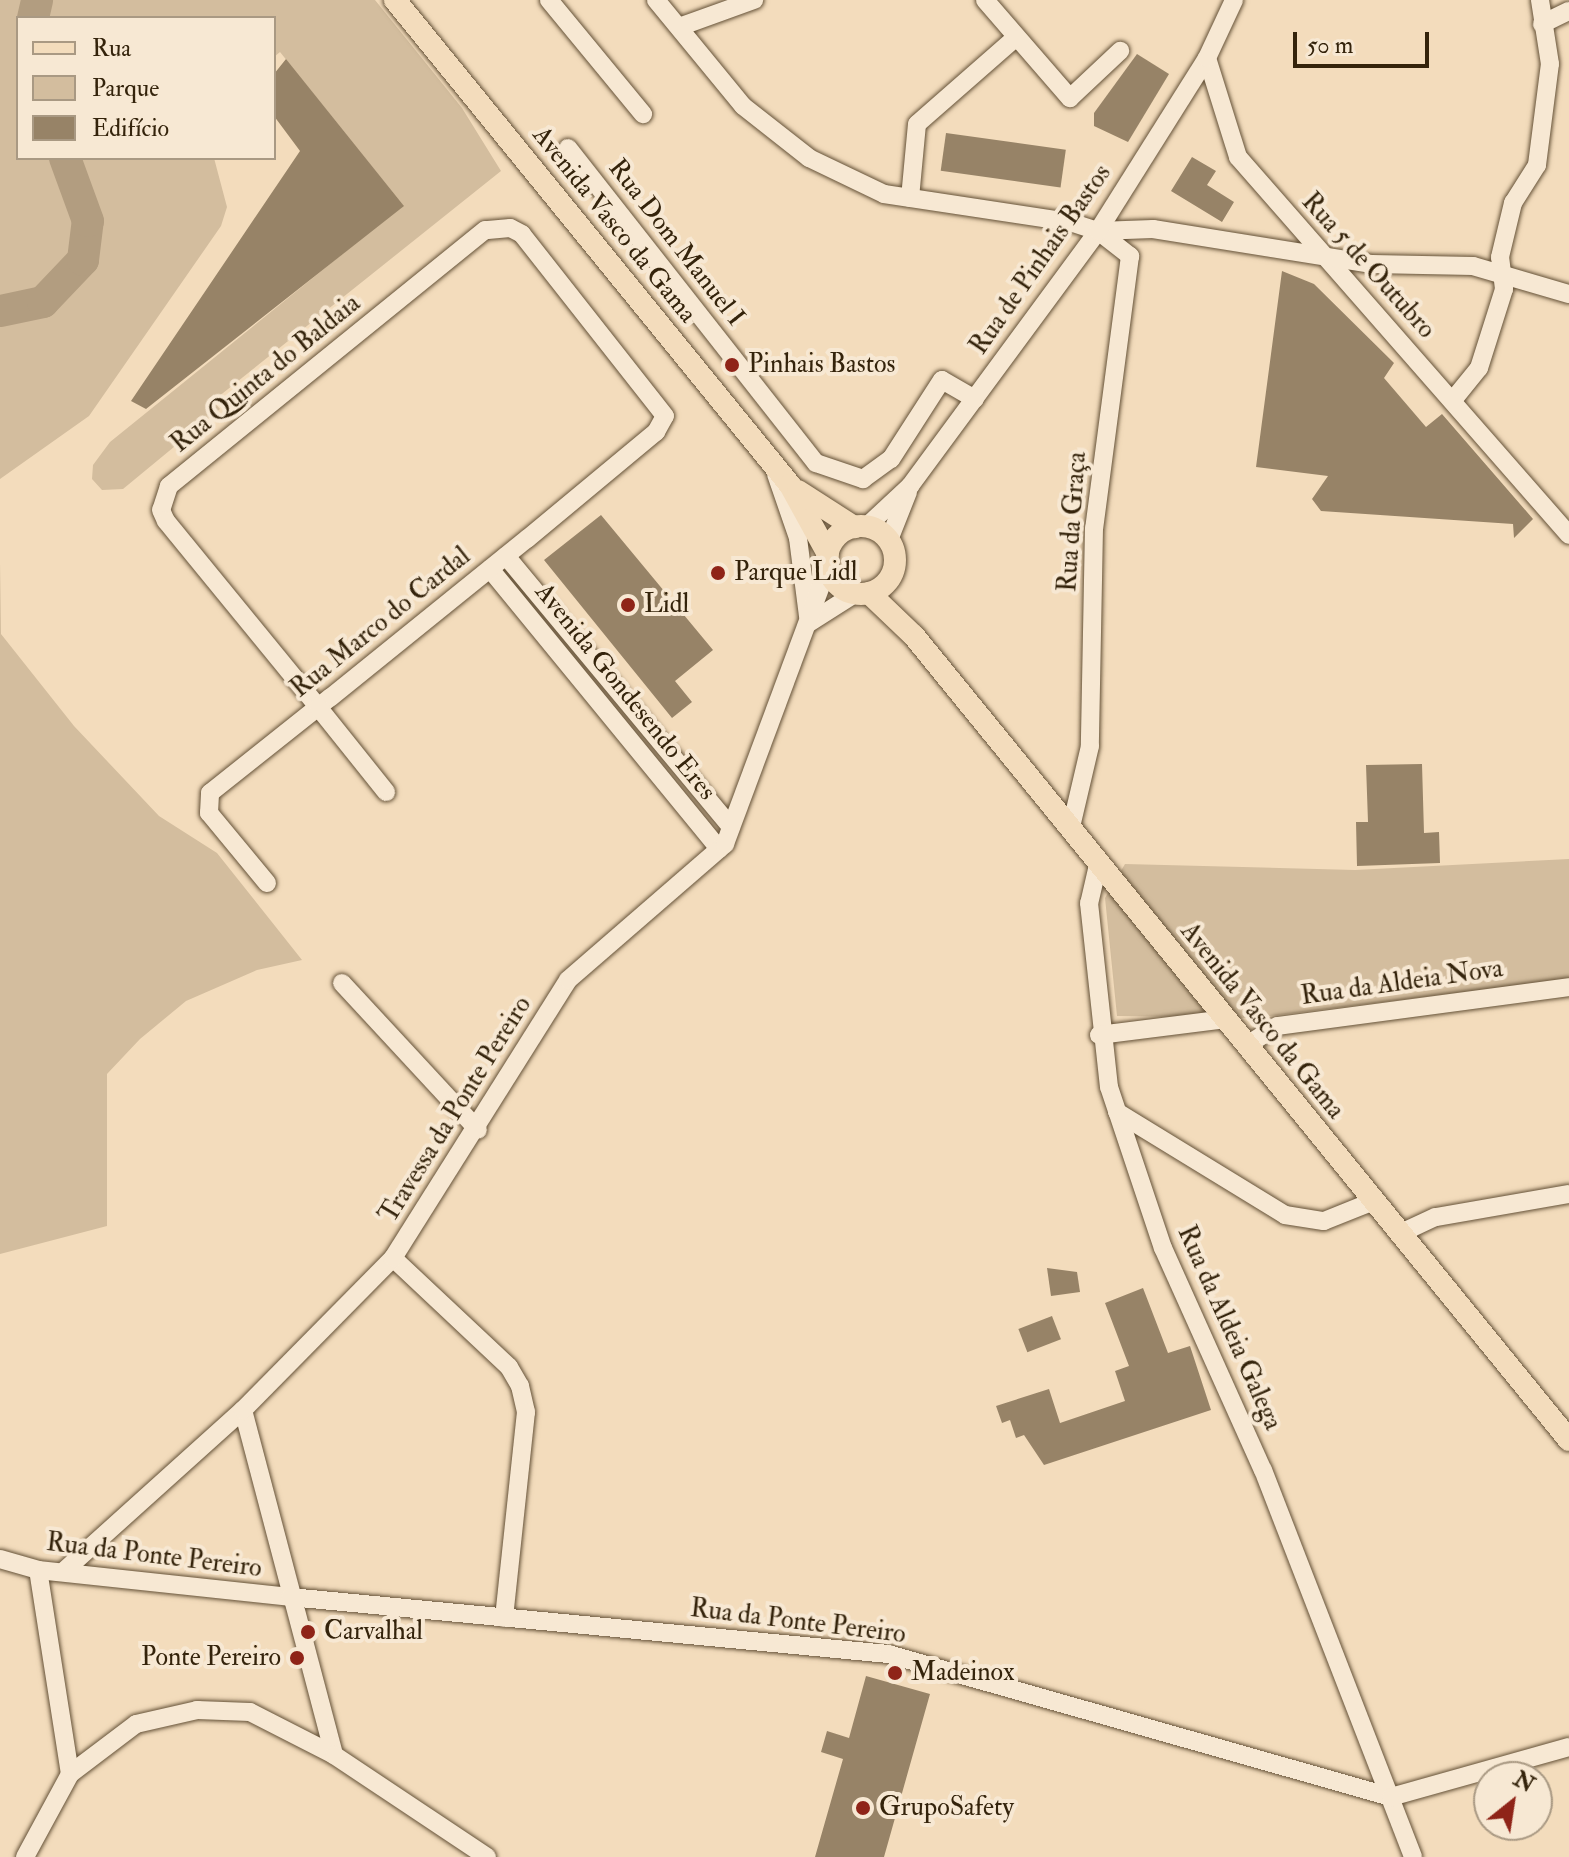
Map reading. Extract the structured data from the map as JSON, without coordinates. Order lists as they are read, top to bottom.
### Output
{
  "streets": {
    "main road": ["Avenida Vasco da Gama"],
    "street": [
      "Rua Dom Manuel I",
      "Rua de Pinhais Bastos",
      "Rua 5 de Outubro",
      "Rua Quinta do Baldaia",
      "Rua da Graça",
      "Rua Marco do Cardal",
      "Avenida Gondesendo Eres",
      "Rua da Aldeia Nova",
      "Travessa da Ponte Pereiro",
      "Rua da Aldeia Galega",
      "Rua da Ponte Pereiro"
    ]
  },
  "crossings": [
    ["Avenida Vasco da Gama", "Rua de Pinhais Bastos"],
    ["Avenida Vasco da Gama", "Rua da Graça"],
    ["Avenida Vasco da Gama", "Rua da Aldeia Nova"],
    ["Avenida Vasco da Gama", "Travessa da Ponte Pereiro"],
    ["Avenida Vasco da Gama", "Rua da Aldeia Galega"],
    ["Rua Dom Manuel I", "Rua de Pinhais Bastos"],
    ["Rua de Pinhais Bastos", "Rua 5 de Outubro"],
    ["Rua de Pinhais Bastos", "Rua da Graça"],
    ["Rua Quinta do Baldaia", "Rua Marco do Cardal"],
    ["Rua Marco do Cardal", "Avenida Gondesendo Eres"],
    ["Avenida Gondesendo Eres", "Travessa da Ponte Pereiro"],
    ["Travessa da Ponte Pereiro", "Rua da Ponte Pereiro"],
    ["Rua da Aldeia Galega", "Rua da Ponte Pereiro"]
  ],
  "places": [
    "Pinhais Bastos",
    "Parque Lidl",
    "Lidl",
    "Carvalhal",
    "Ponte Pereiro",
    "Madeinox",
    "GrupoSafety"
  ],
  "legend": ["Rua", "Parque", "Edifício"],
  "scale_bar": "50 m",
  "north": "top right"
}
